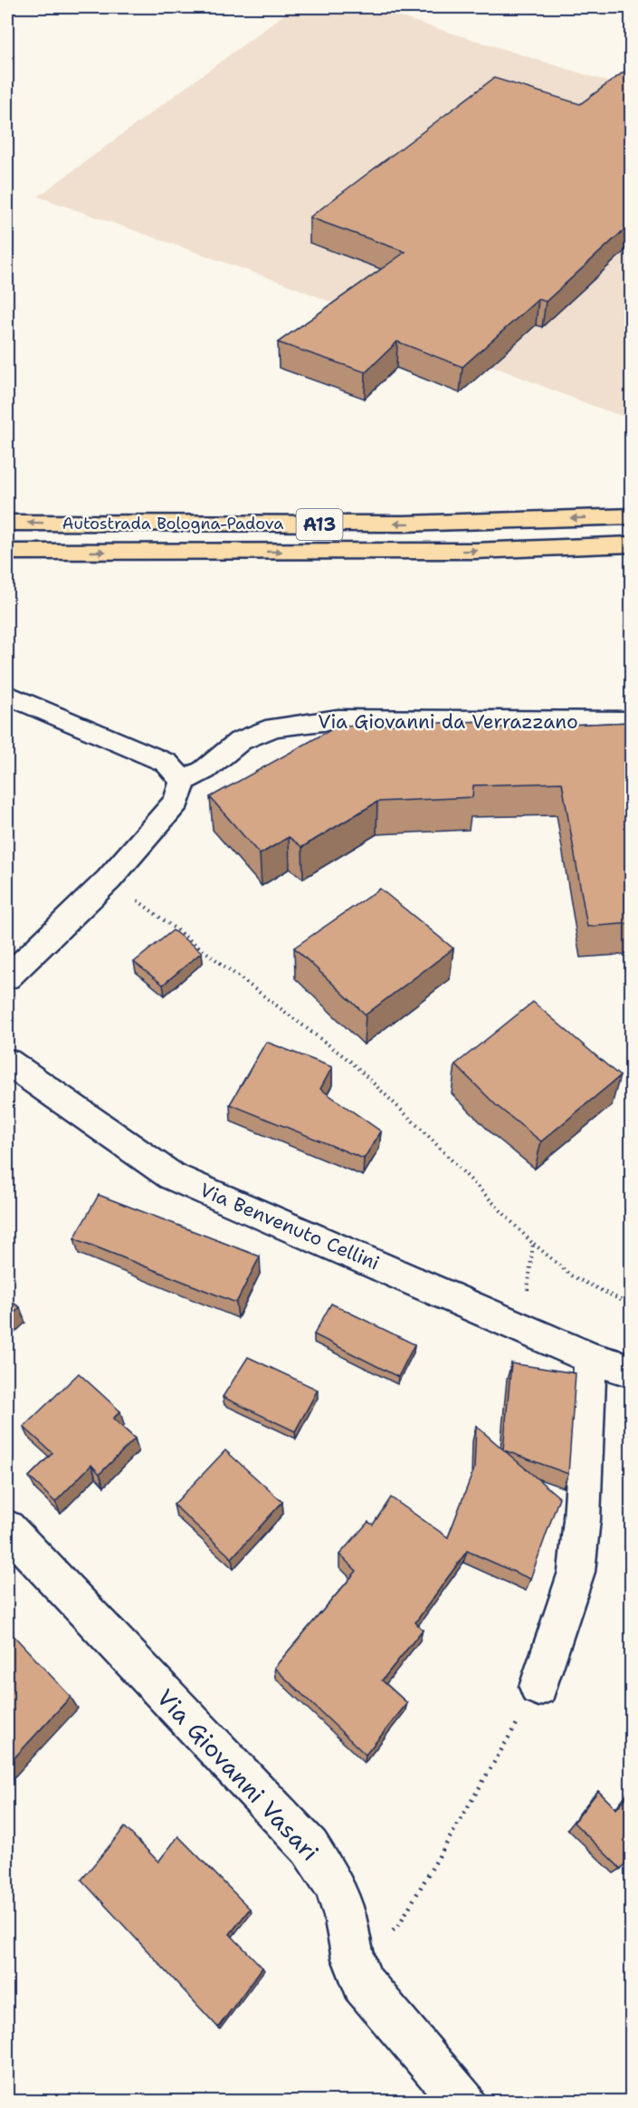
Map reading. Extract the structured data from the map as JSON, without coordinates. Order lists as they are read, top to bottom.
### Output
{
  "streets": {
    "highway": ["Autostrada Bologna-Padova", "A13"],
    "street": ["Via Giovanni da Verrazzano", "Via Benvenuto Cellini", "Via Giovanni Vasari"]
  }
}
